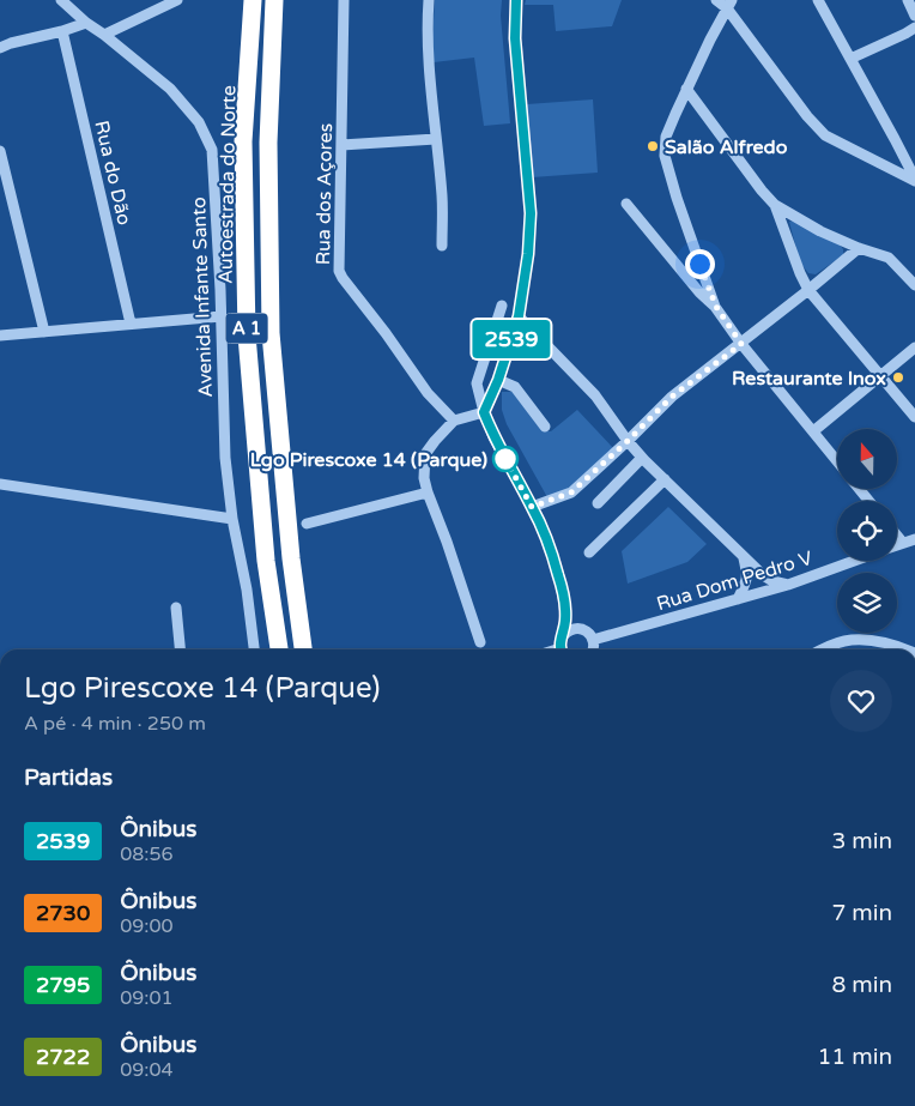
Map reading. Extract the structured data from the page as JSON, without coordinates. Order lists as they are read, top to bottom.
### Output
{
  "streets": {
    "highway": ["Autoestrada do Norte", "A 1"],
    "street": [
      "Rua do Dão",
      "Rua dos Açores",
      "Avenida Infante Santo",
      "Rua Dom Pedro V"
    ]
  },
  "places": ["Salão Alfredo", "Restaurante Inox", "Lgo Pirescoxe 14 (Parque)"],
  "lines": ["bus line 2539"],
  "north": "top",
  "page": {
    "on_map": "2539",
    "heading": [
      ["Lgo Pirescoxe 14 (Parque)", "A pé · 4 min · 250 m"],
      "Partidas"
    ],
    "list": [
      {
        "mark": "2539",
        "name": "Ônibus",
        "note": "08:56",
        "value": "3 min"
      },
      {
        "mark": "2730",
        "name": "Ônibus",
        "note": "09:00",
        "value": "7 min"
      },
      {
        "mark": "2795",
        "name": "Ônibus",
        "note": "09:01",
        "value": "8 min"
      },
      {
        "mark": "2722",
        "name": "Ônibus",
        "note": "09:04",
        "value": "11 min"
      }
    ]
  }
}
